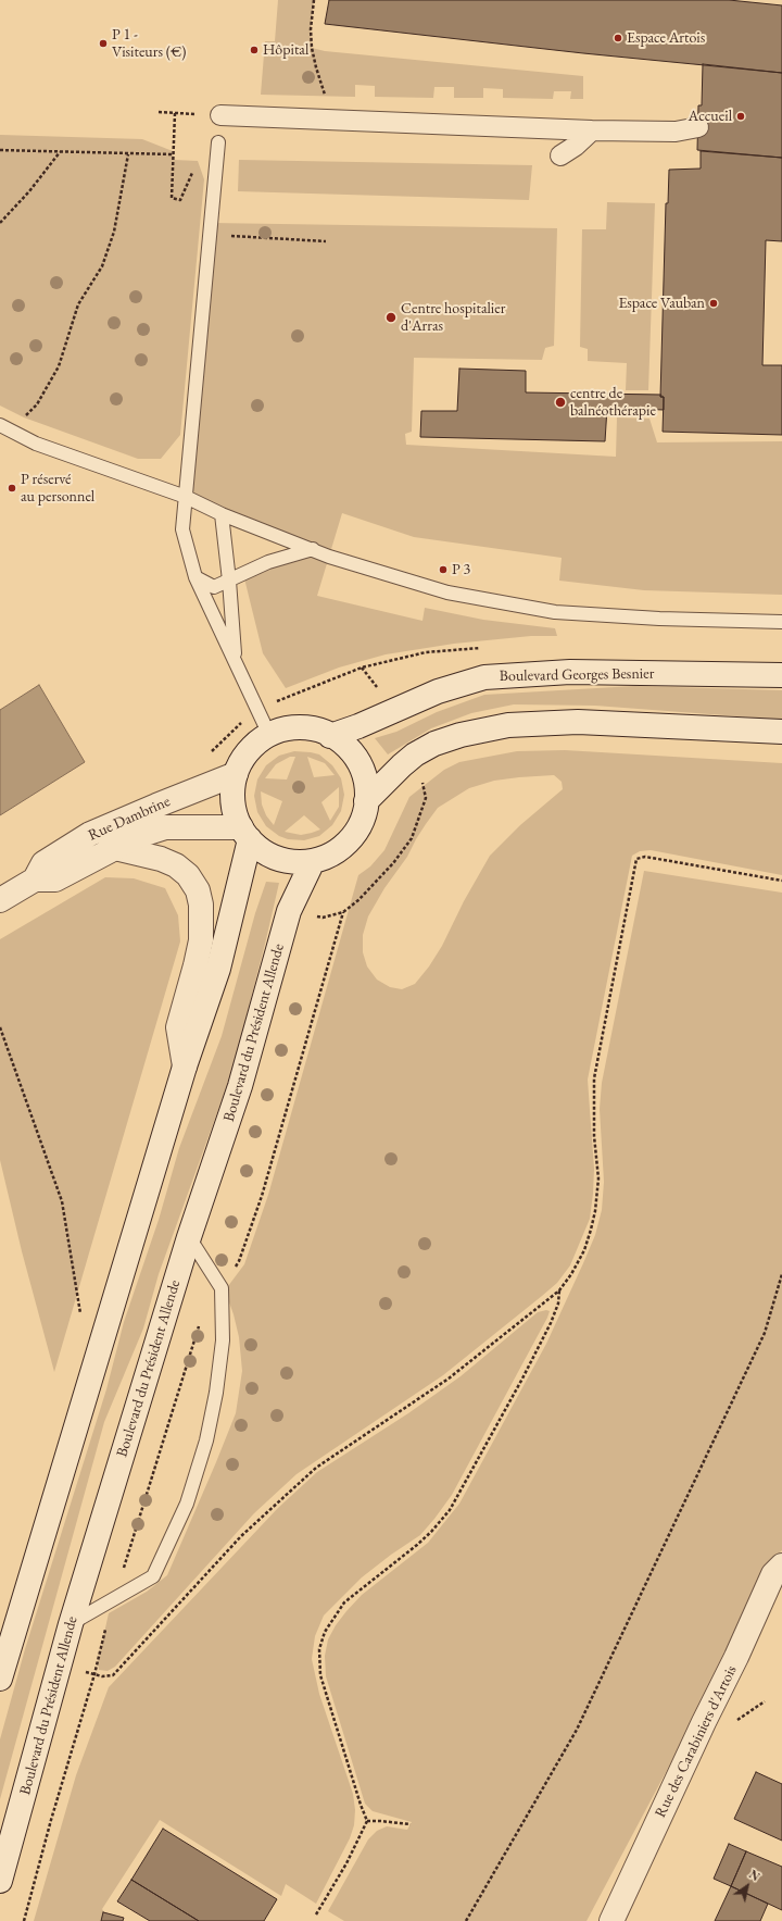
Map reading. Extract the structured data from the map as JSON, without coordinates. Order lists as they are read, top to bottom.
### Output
{
  "streets": {
    "main road": [
      "Boulevard Georges Besnier",
      "Rue Dambrine",
      "Boulevard du Président Allende",
      "Rue des Carabiniers d'Artois"
    ]
  },
  "crossings": [
    ["Boulevard Georges Besnier", "Rue Dambrine"],
    ["Boulevard Georges Besnier", "Boulevard du Président Allende"],
    ["Rue Dambrine", "Boulevard du Président Allende"]
  ],
  "places": [
    "Espace Artois",
    "P 1 - Visiteurs (€)",
    "Hôpital",
    "Accueil",
    "Espace Vauban",
    "Centre hospitalier d'Arras",
    "centre de balnéothérapie",
    "P réservé au personnel",
    "P 3"
  ],
  "north": "top right"
}
